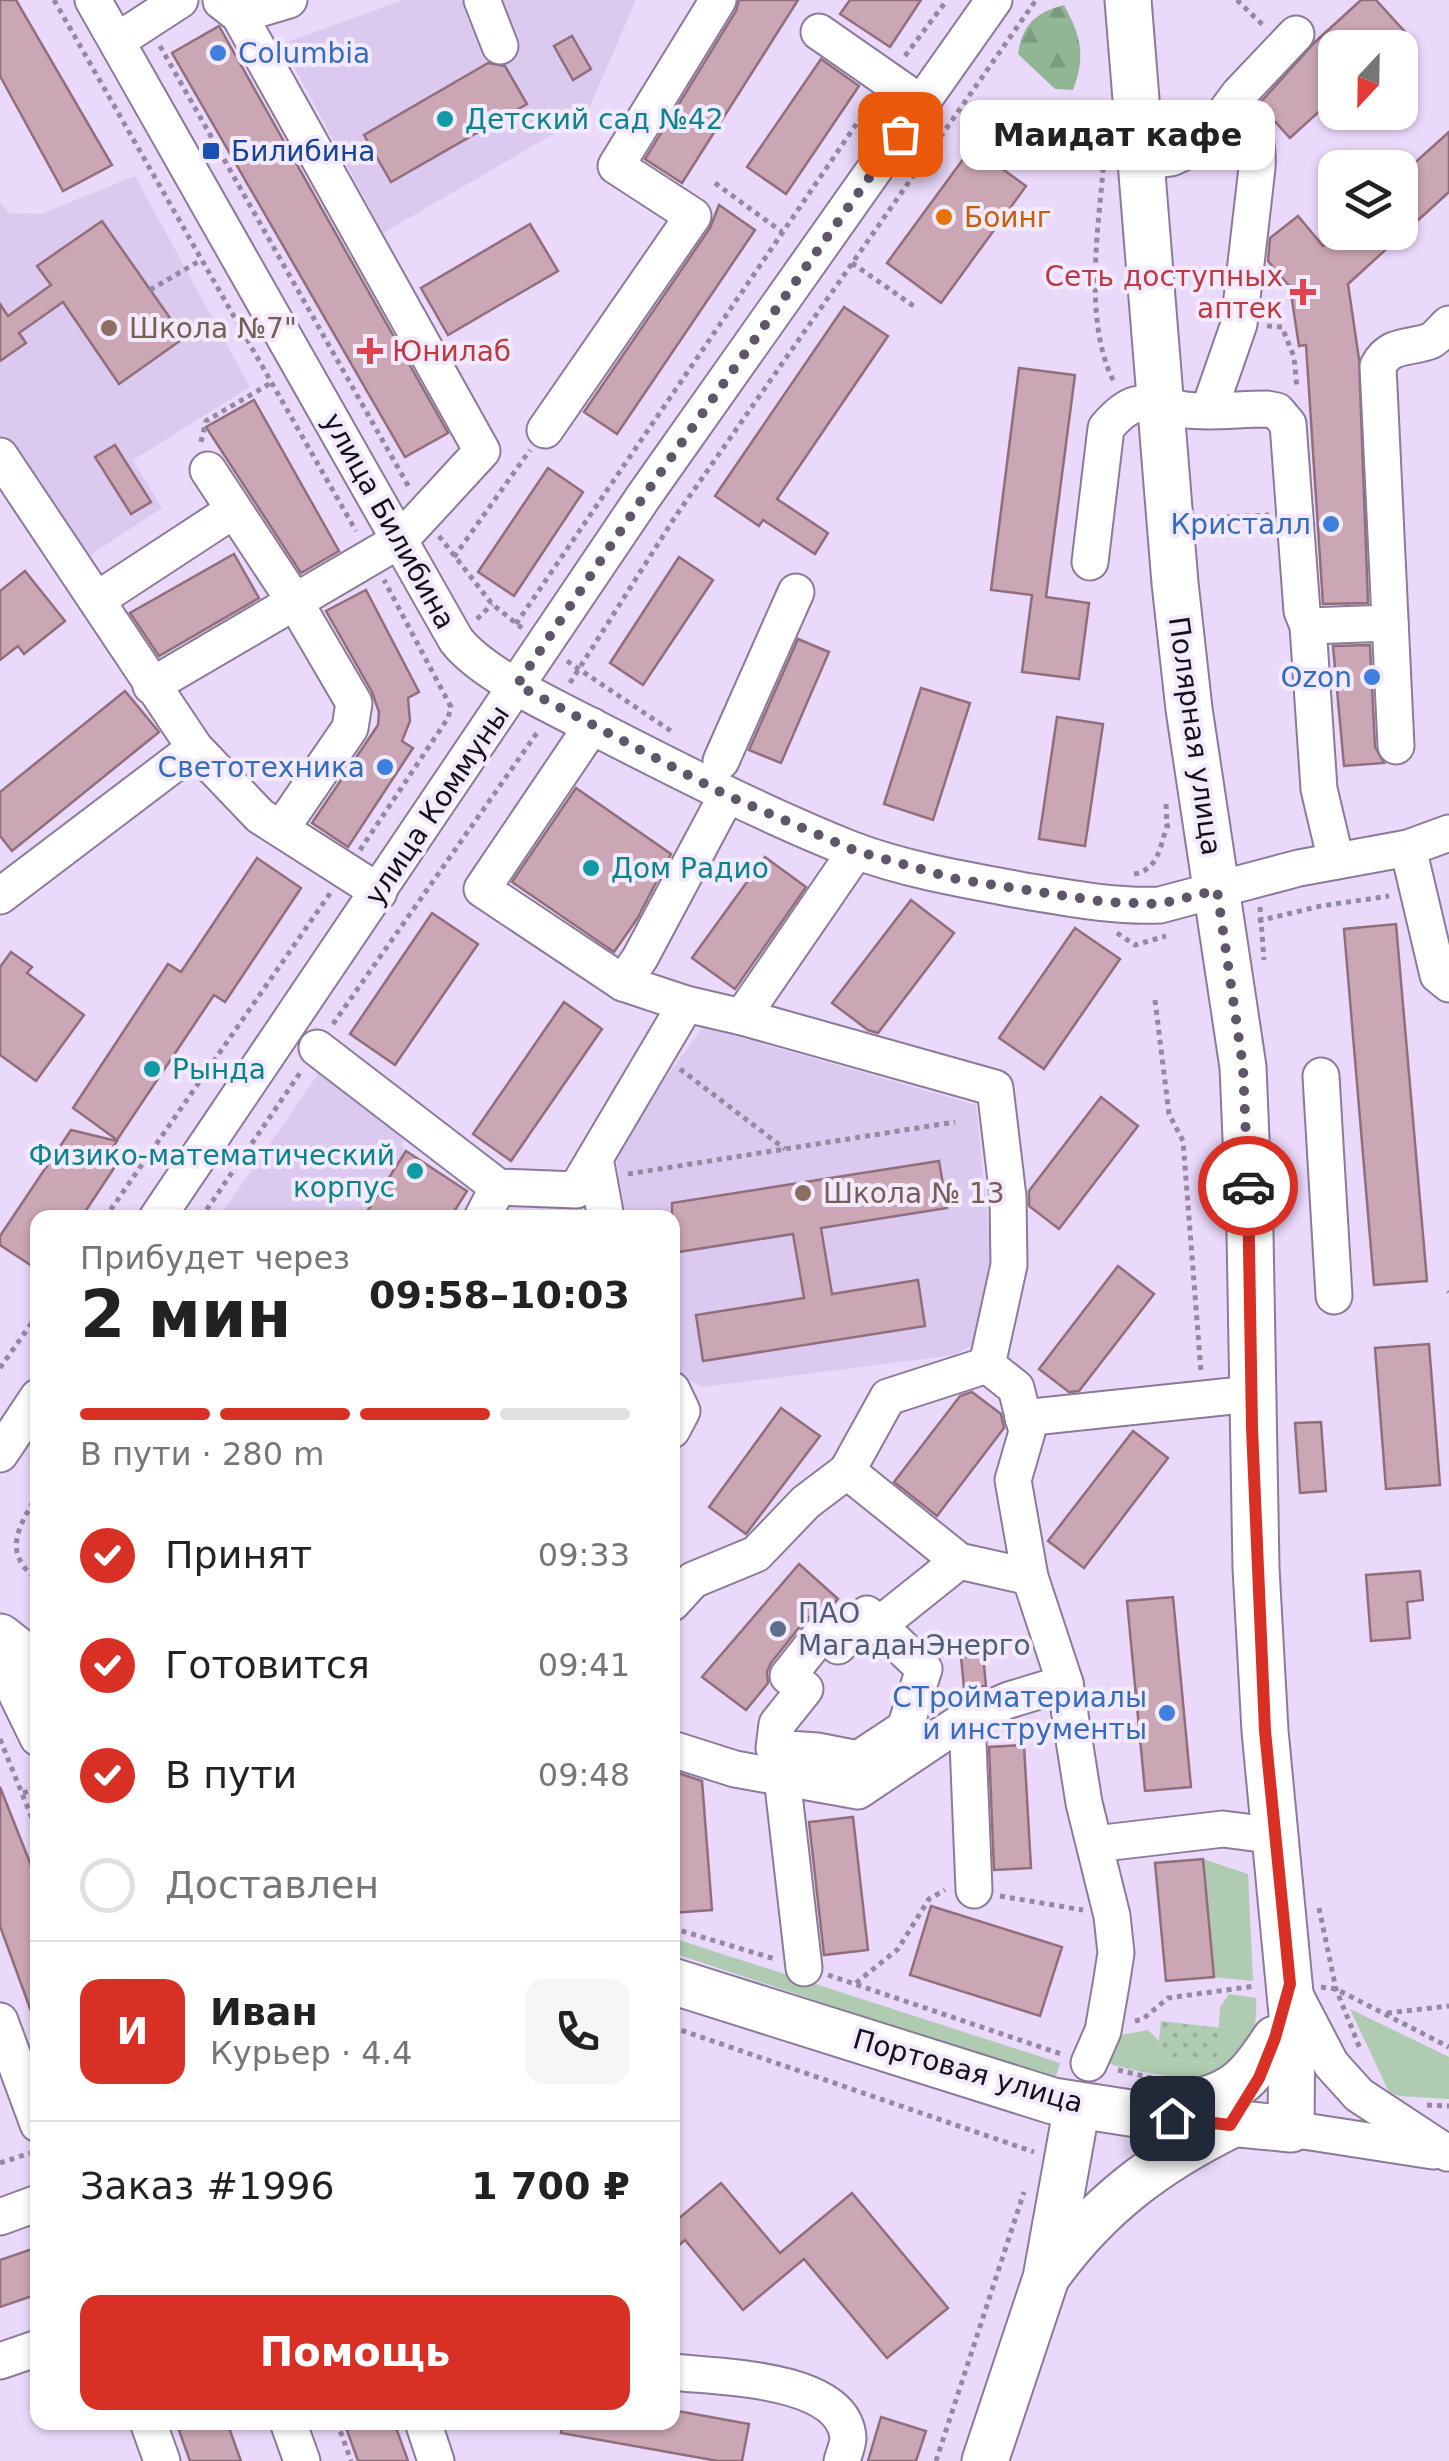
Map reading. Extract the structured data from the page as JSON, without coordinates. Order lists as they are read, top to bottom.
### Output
{
  "streets": {
    "main road": ["Полярная улица", "Портовая улица"],
    "street": ["улица Билибина", "улица Коммуны"]
  },
  "crossings": [
    ["улица Билибина", "Полярная улица"],
    ["улица Билибина", "улица Коммуны"],
    ["Полярная улица", "Портовая улица"]
  ],
  "places": {
    "other": [
      "Columbia",
      "Детский сад №42",
      "Маидат кафе",
      "Боинг",
      "Школа №7\"",
      "Кристалл",
      "Ozon",
      "Светотехника",
      "Дом Радио",
      "Рында",
      "Физико-математический корпус",
      "Школа № 13",
      "ПАО МагаданЭнерго",
      "СТройматериалы и инструменты"
    ],
    "transit": ["Билибина"],
    "health": ["Сеть доступных аптек", "Юнилаб"]
  },
  "north": "bottom",
  "page": {
    "bubble": "Маидат кафе",
    "heading": ["2 мин", "Прибудет через", "09:58–10:03"],
    "panel": [
      "Иван",
      "Курьер · 4.4",
      "Заказ #1996",
      "1 700 ₽"
    ],
    "bar": "В пути · 280 m",
    "list": [
      ["Принят", "09:33"],
      ["Готовится", "09:41"],
      ["В пути", "09:48"],
      "Доставлен"
    ],
    "round": "И",
    "buttons": "Помощь"
  }
}
